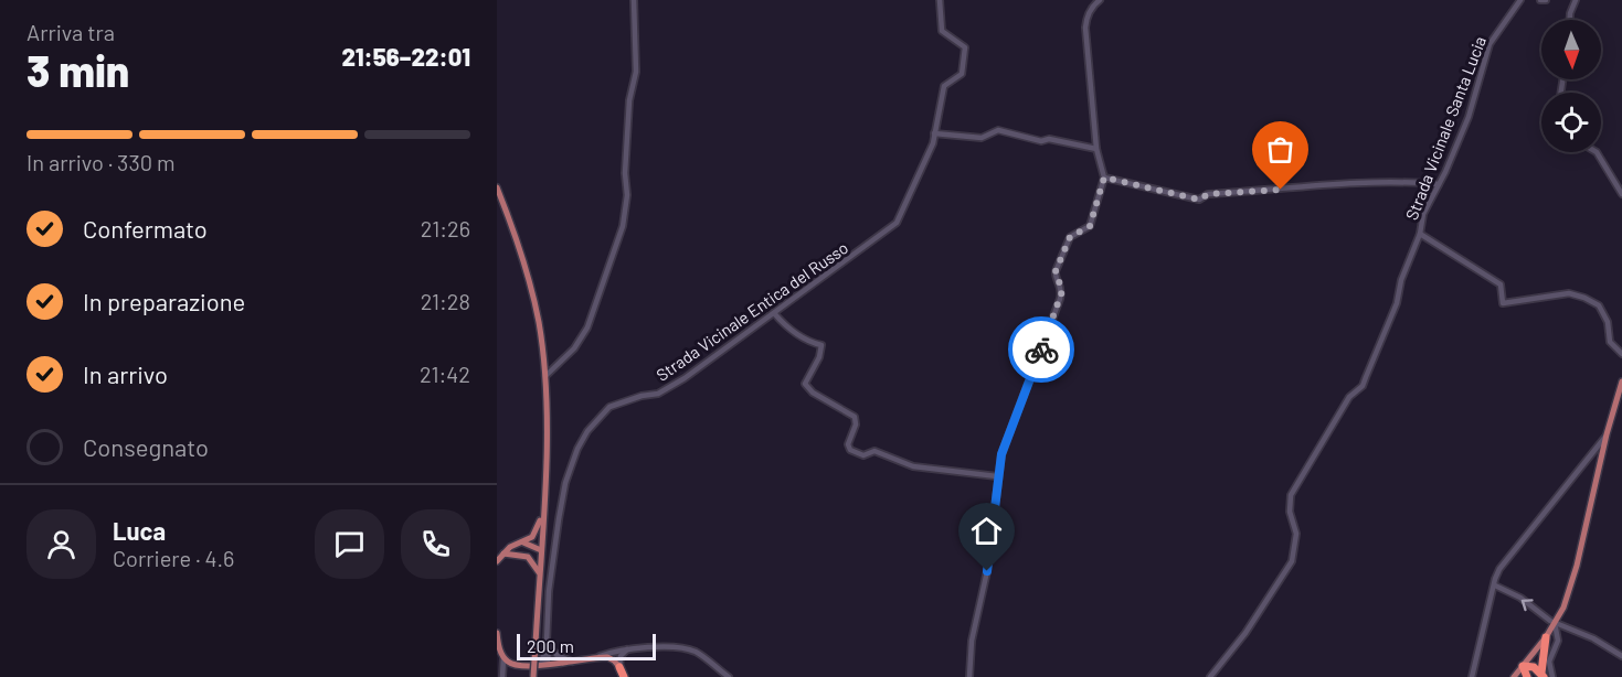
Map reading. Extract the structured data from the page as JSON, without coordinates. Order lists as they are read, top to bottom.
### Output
{
  "streets": {
    "street": ["Strada Vicinale Santa Lucia", "Strada Vicinale Entica del Russo"]
  },
  "scale_bar": "200 m",
  "north": "bottom",
  "page": {
    "heading": ["3 min", "Arriva tra", "21:56–22:01"],
    "panel": ["Luca", "Corriere · 4.6"],
    "bar": "In arrivo · 330 m",
    "list": [
      ["Confermato", "21:26"],
      ["In preparazione", "21:28"],
      ["In arrivo", "21:42"],
      "Consegnato"
    ],
    "scale": "200 m"
  }
}
